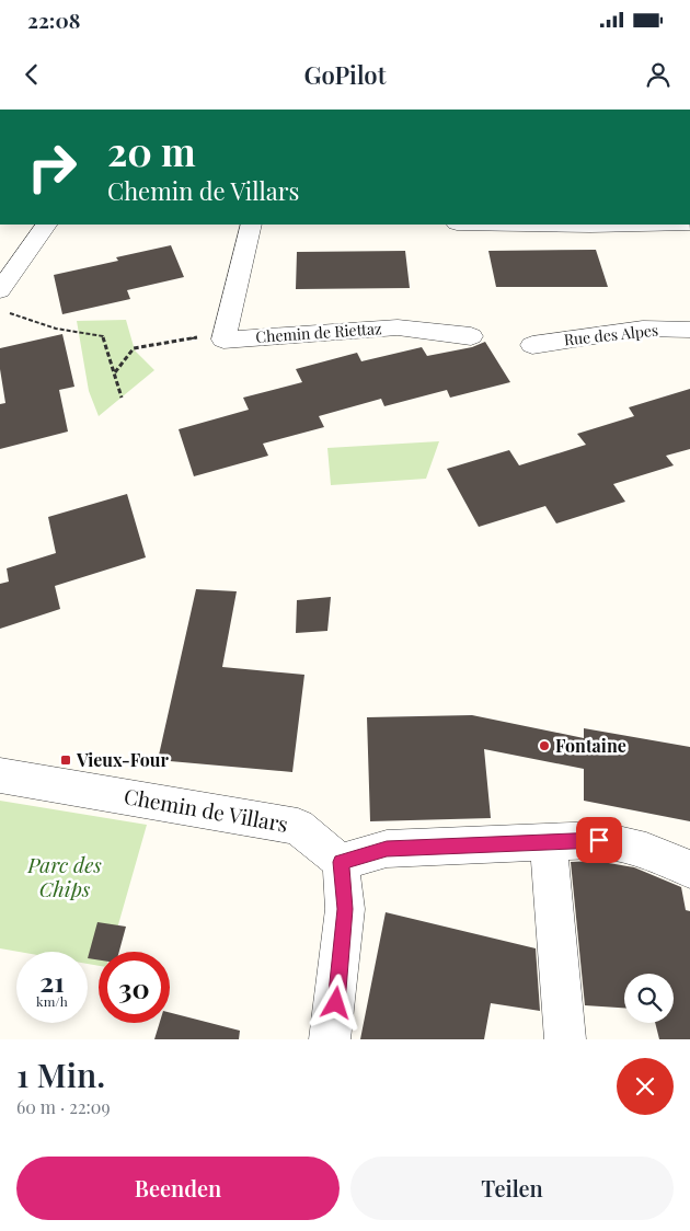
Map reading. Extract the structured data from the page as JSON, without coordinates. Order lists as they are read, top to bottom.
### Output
{
  "streets": {
    "street": ["Chemin de Riettaz", "Rue des Alpes", "Chemin de Villars"]
  },
  "parks": ["Parc des Chips"],
  "places": {
    "other": ["Fontaine"],
    "transit": ["Vieux-Four"]
  },
  "page": {
    "status": "22:08",
    "header": "GoPilot",
    "turn": ["20 m", "Chemin de Villars"],
    "speed": "21 km/h",
    "limit": "30",
    "heading": ["1 Min.", "60 m · 22:09"],
    "buttons": ["Beenden", "Teilen"]
  }
}
